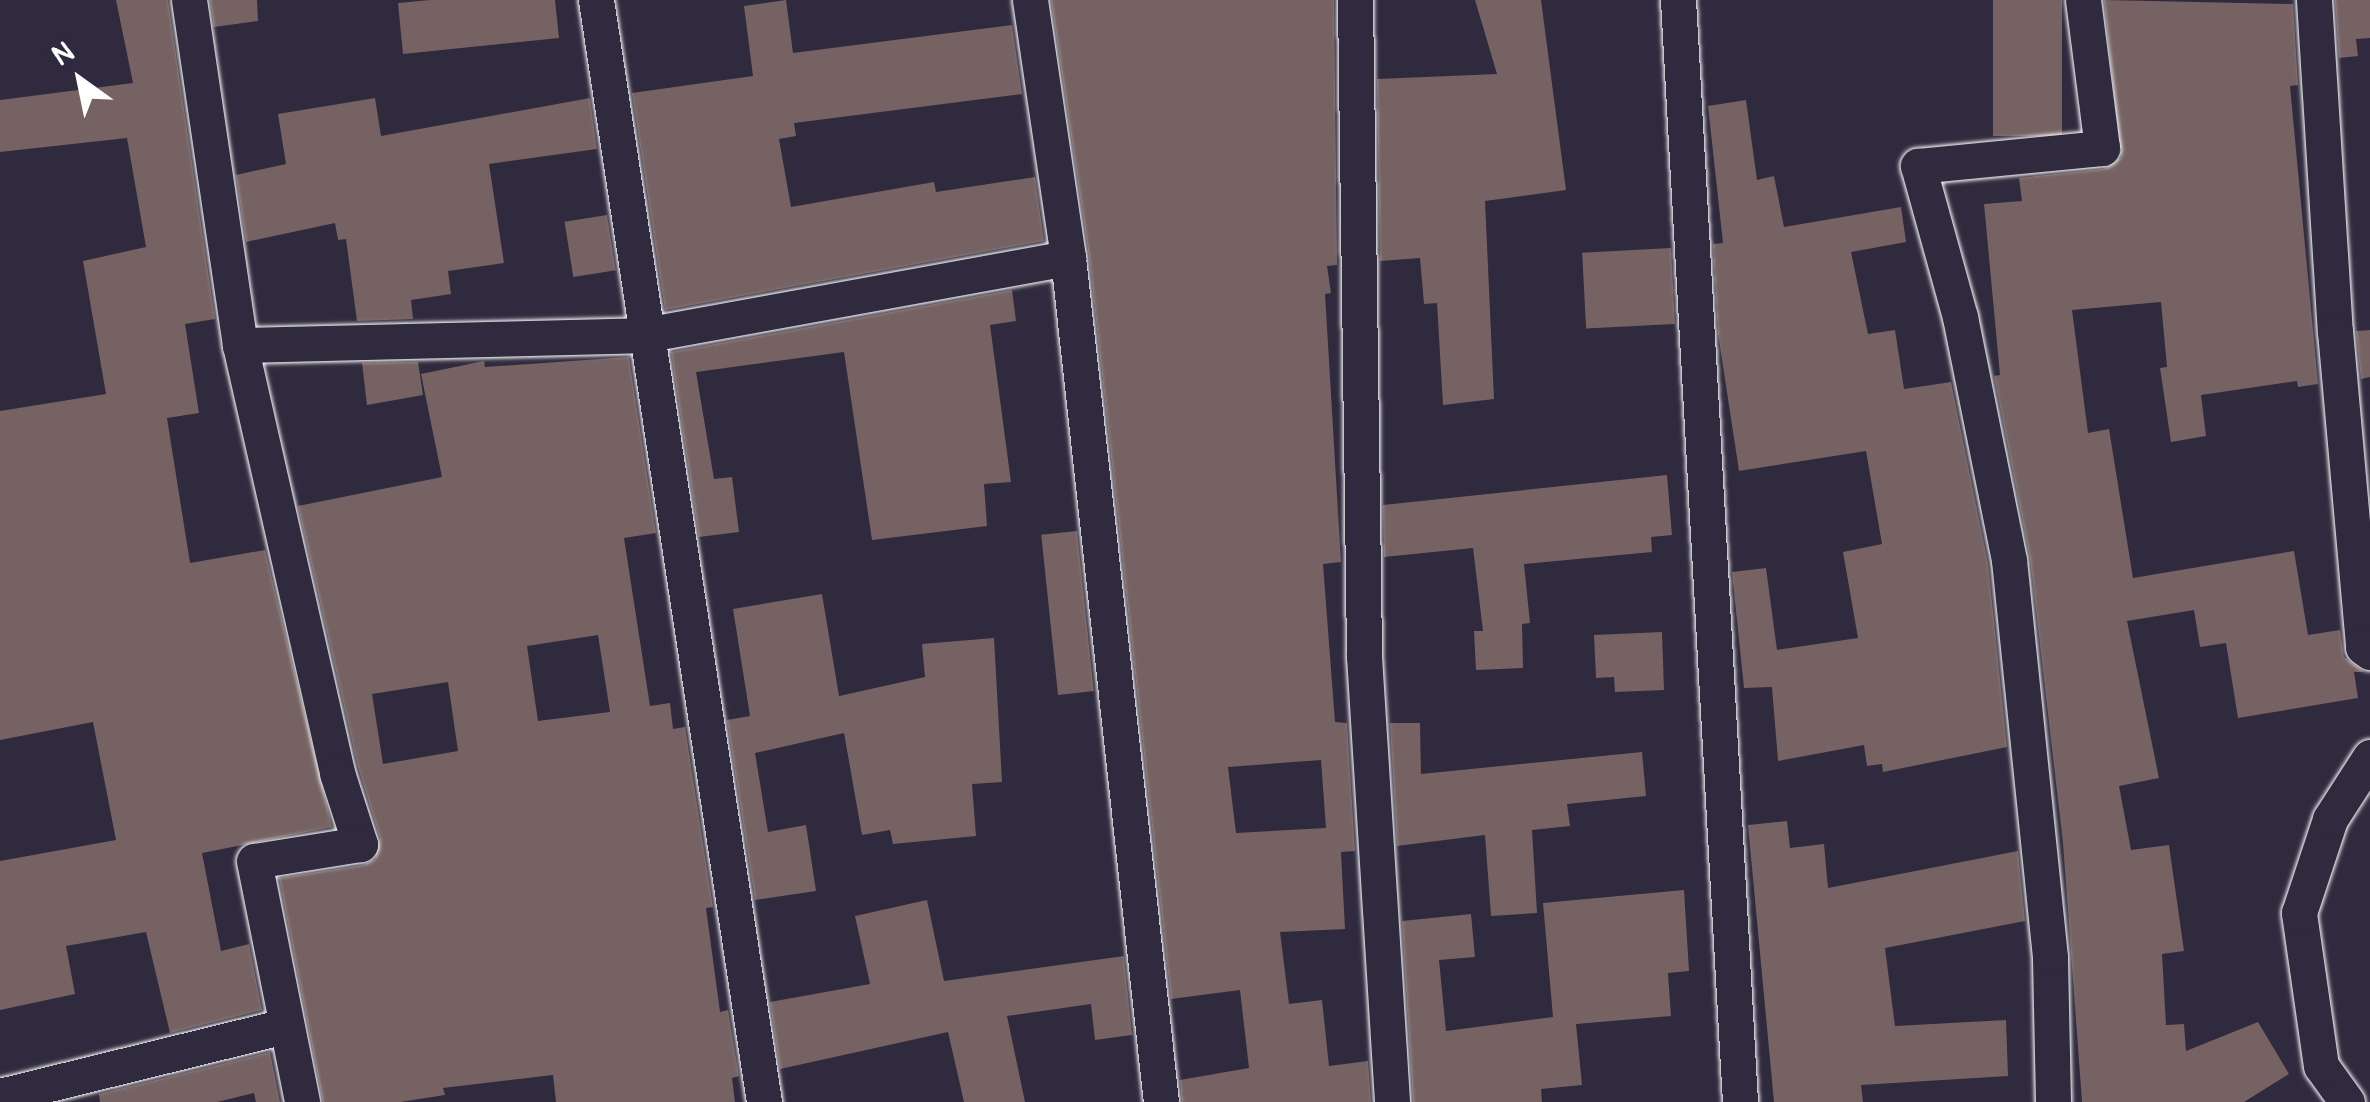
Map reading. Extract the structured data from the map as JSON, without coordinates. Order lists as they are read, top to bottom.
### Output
{
  "north": "top left"
}
